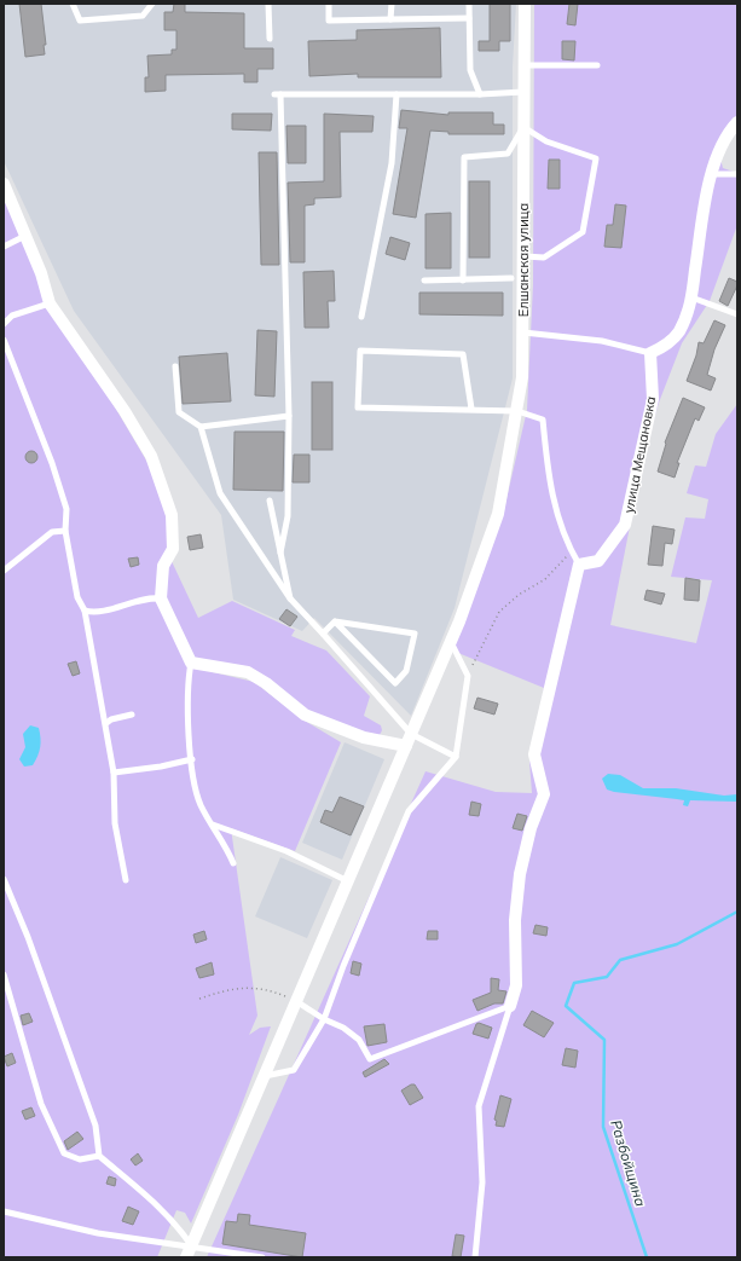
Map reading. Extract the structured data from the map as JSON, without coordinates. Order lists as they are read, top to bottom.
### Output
{
  "streets": {
    "street": ["Елшанская улица", "улица Мещановка"]
  },
  "water": ["Разбойщина"]
}
